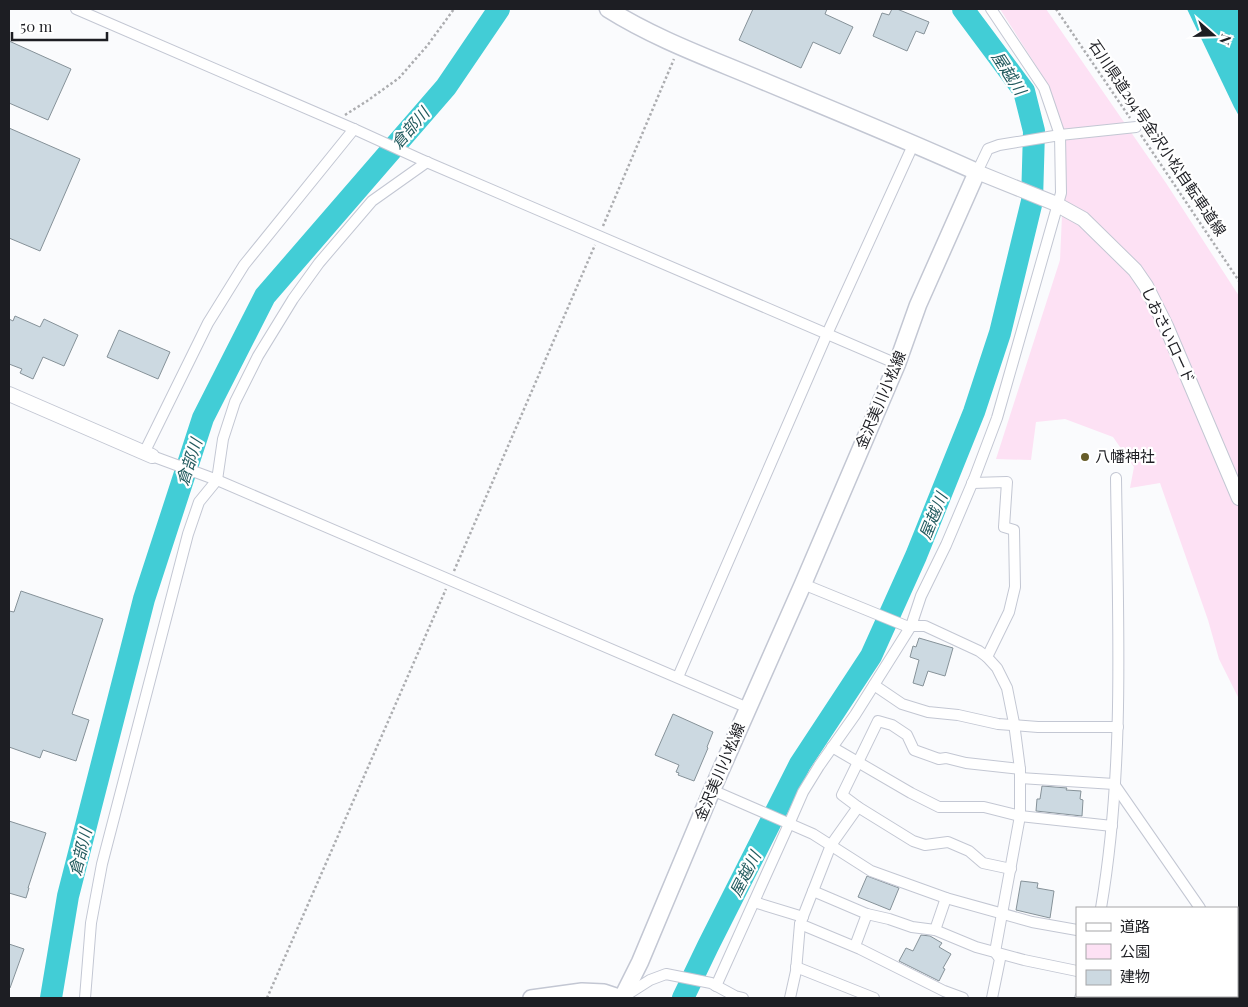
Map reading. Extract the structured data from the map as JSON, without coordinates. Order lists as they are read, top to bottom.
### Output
{
  "streets": {
    "main road": ["金沢美川小松線"],
    "street": ["しおさいロード"],
    "path": ["石川県道294号金沢小松自転車道線"]
  },
  "crossings": [
    ["しおさいロード", "金沢美川小松線"]
  ],
  "water": ["屋越川", "倉部川"],
  "places": ["八幡神社"],
  "legend": ["道路", "公園", "建物"],
  "scale_bar": "50 m",
  "north": "right"
}
